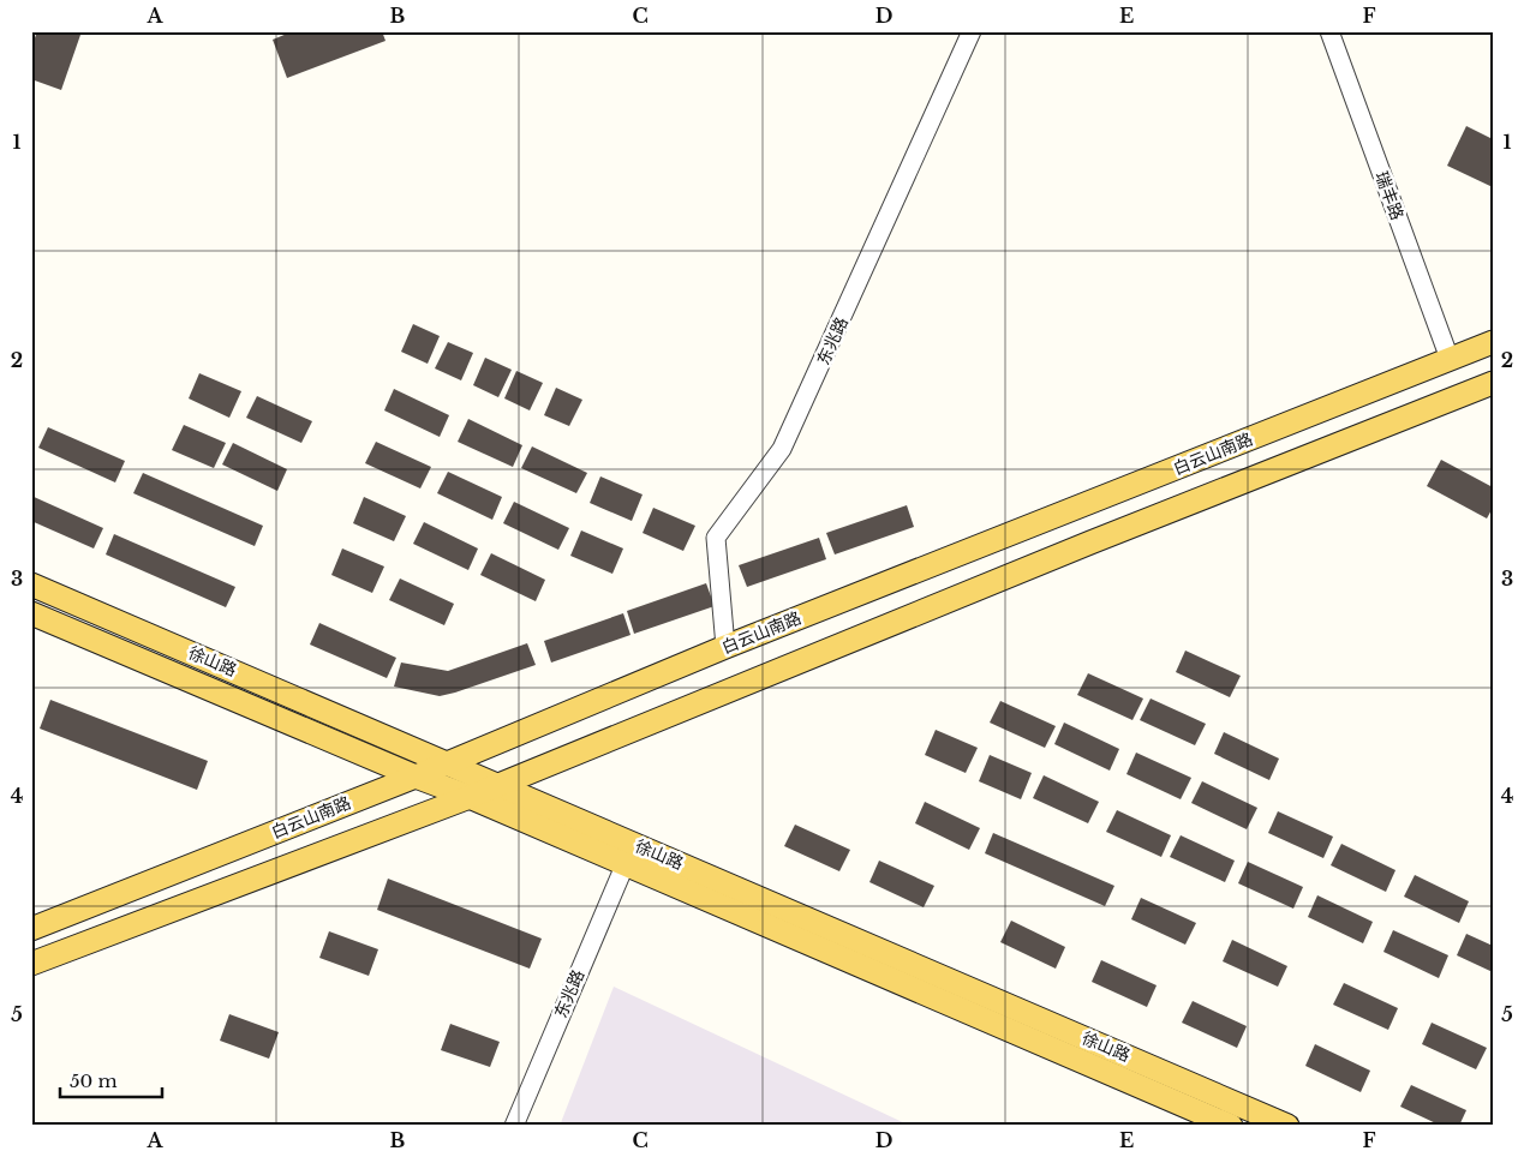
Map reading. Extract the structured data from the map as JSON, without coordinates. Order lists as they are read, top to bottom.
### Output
{
  "streets": {
    "main road": ["白云山南路", "徐山路"],
    "street": ["瑞丰路", "东兆路"]
  },
  "crossings": [
    ["瑞丰路", "白云山南路"],
    ["东兆路", "白云山南路"],
    ["东兆路", "徐山路"],
    ["白云山南路", "徐山路"]
  ],
  "scale_bar": "50 m",
  "grid": {
    "columns": [
      "A",
      "B",
      "C",
      "D",
      "E",
      "F"
    ],
    "rows": [
      "1",
      "2",
      "3",
      "4",
      "5"
    ]
  }
}
